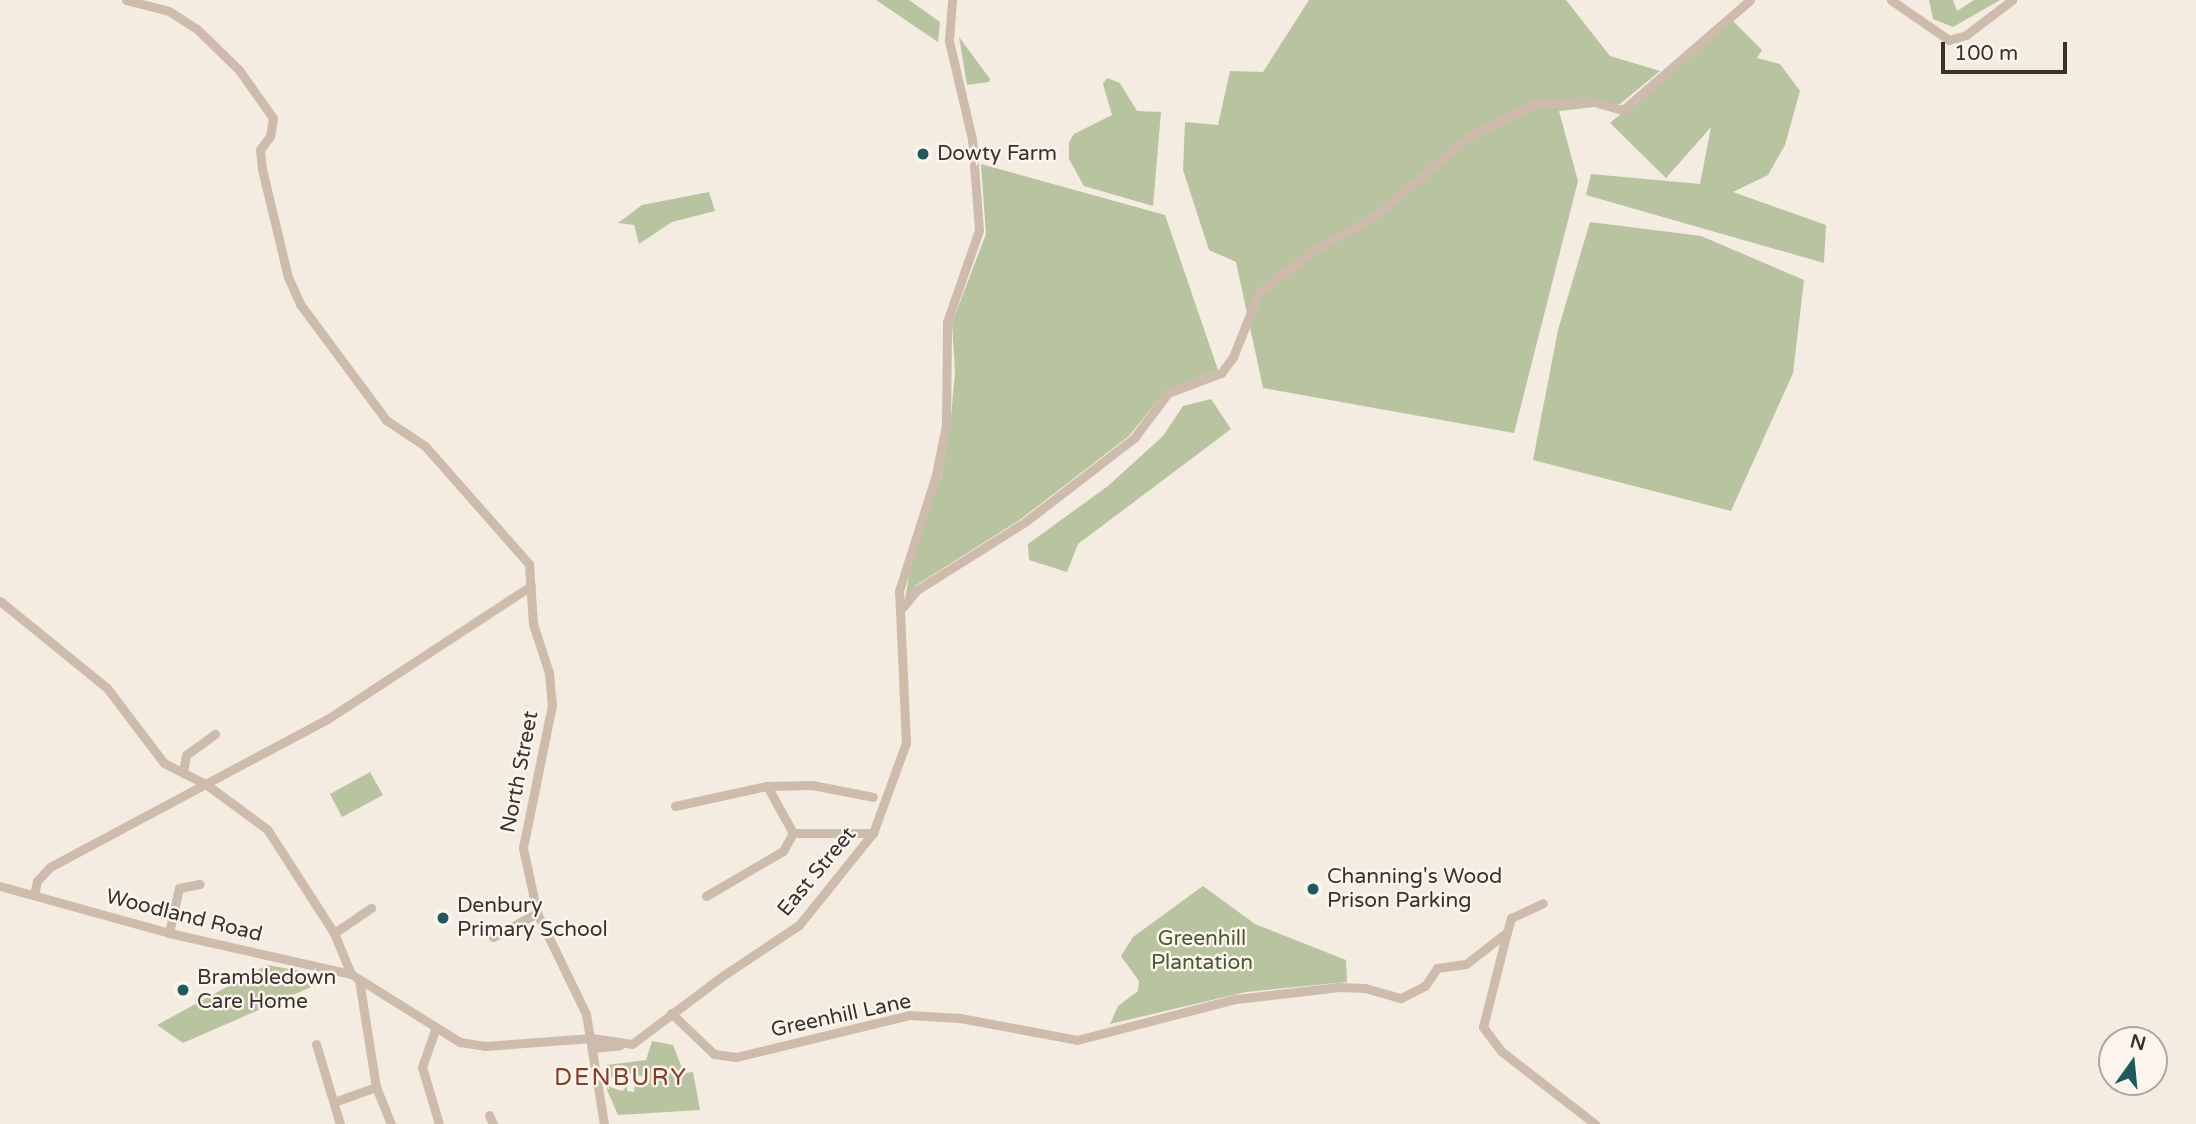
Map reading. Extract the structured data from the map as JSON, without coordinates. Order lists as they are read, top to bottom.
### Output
{
  "streets": {
    "street": [
      "North Street",
      "East Street",
      "Woodland Road",
      "Greenhill Lane"
    ]
  },
  "crossings": [
    ["North Street", "Woodland Road"],
    ["East Street", "Greenhill Lane"]
  ],
  "districts": ["DENBURY"],
  "parks": ["Greenhill Plantation"],
  "places": [
    "Dowty Farm",
    "Channing's Wood Prison Parking",
    "Denbury Primary School",
    "Brambledown Care Home"
  ],
  "scale_bar": "100 m",
  "north": "top"
}
